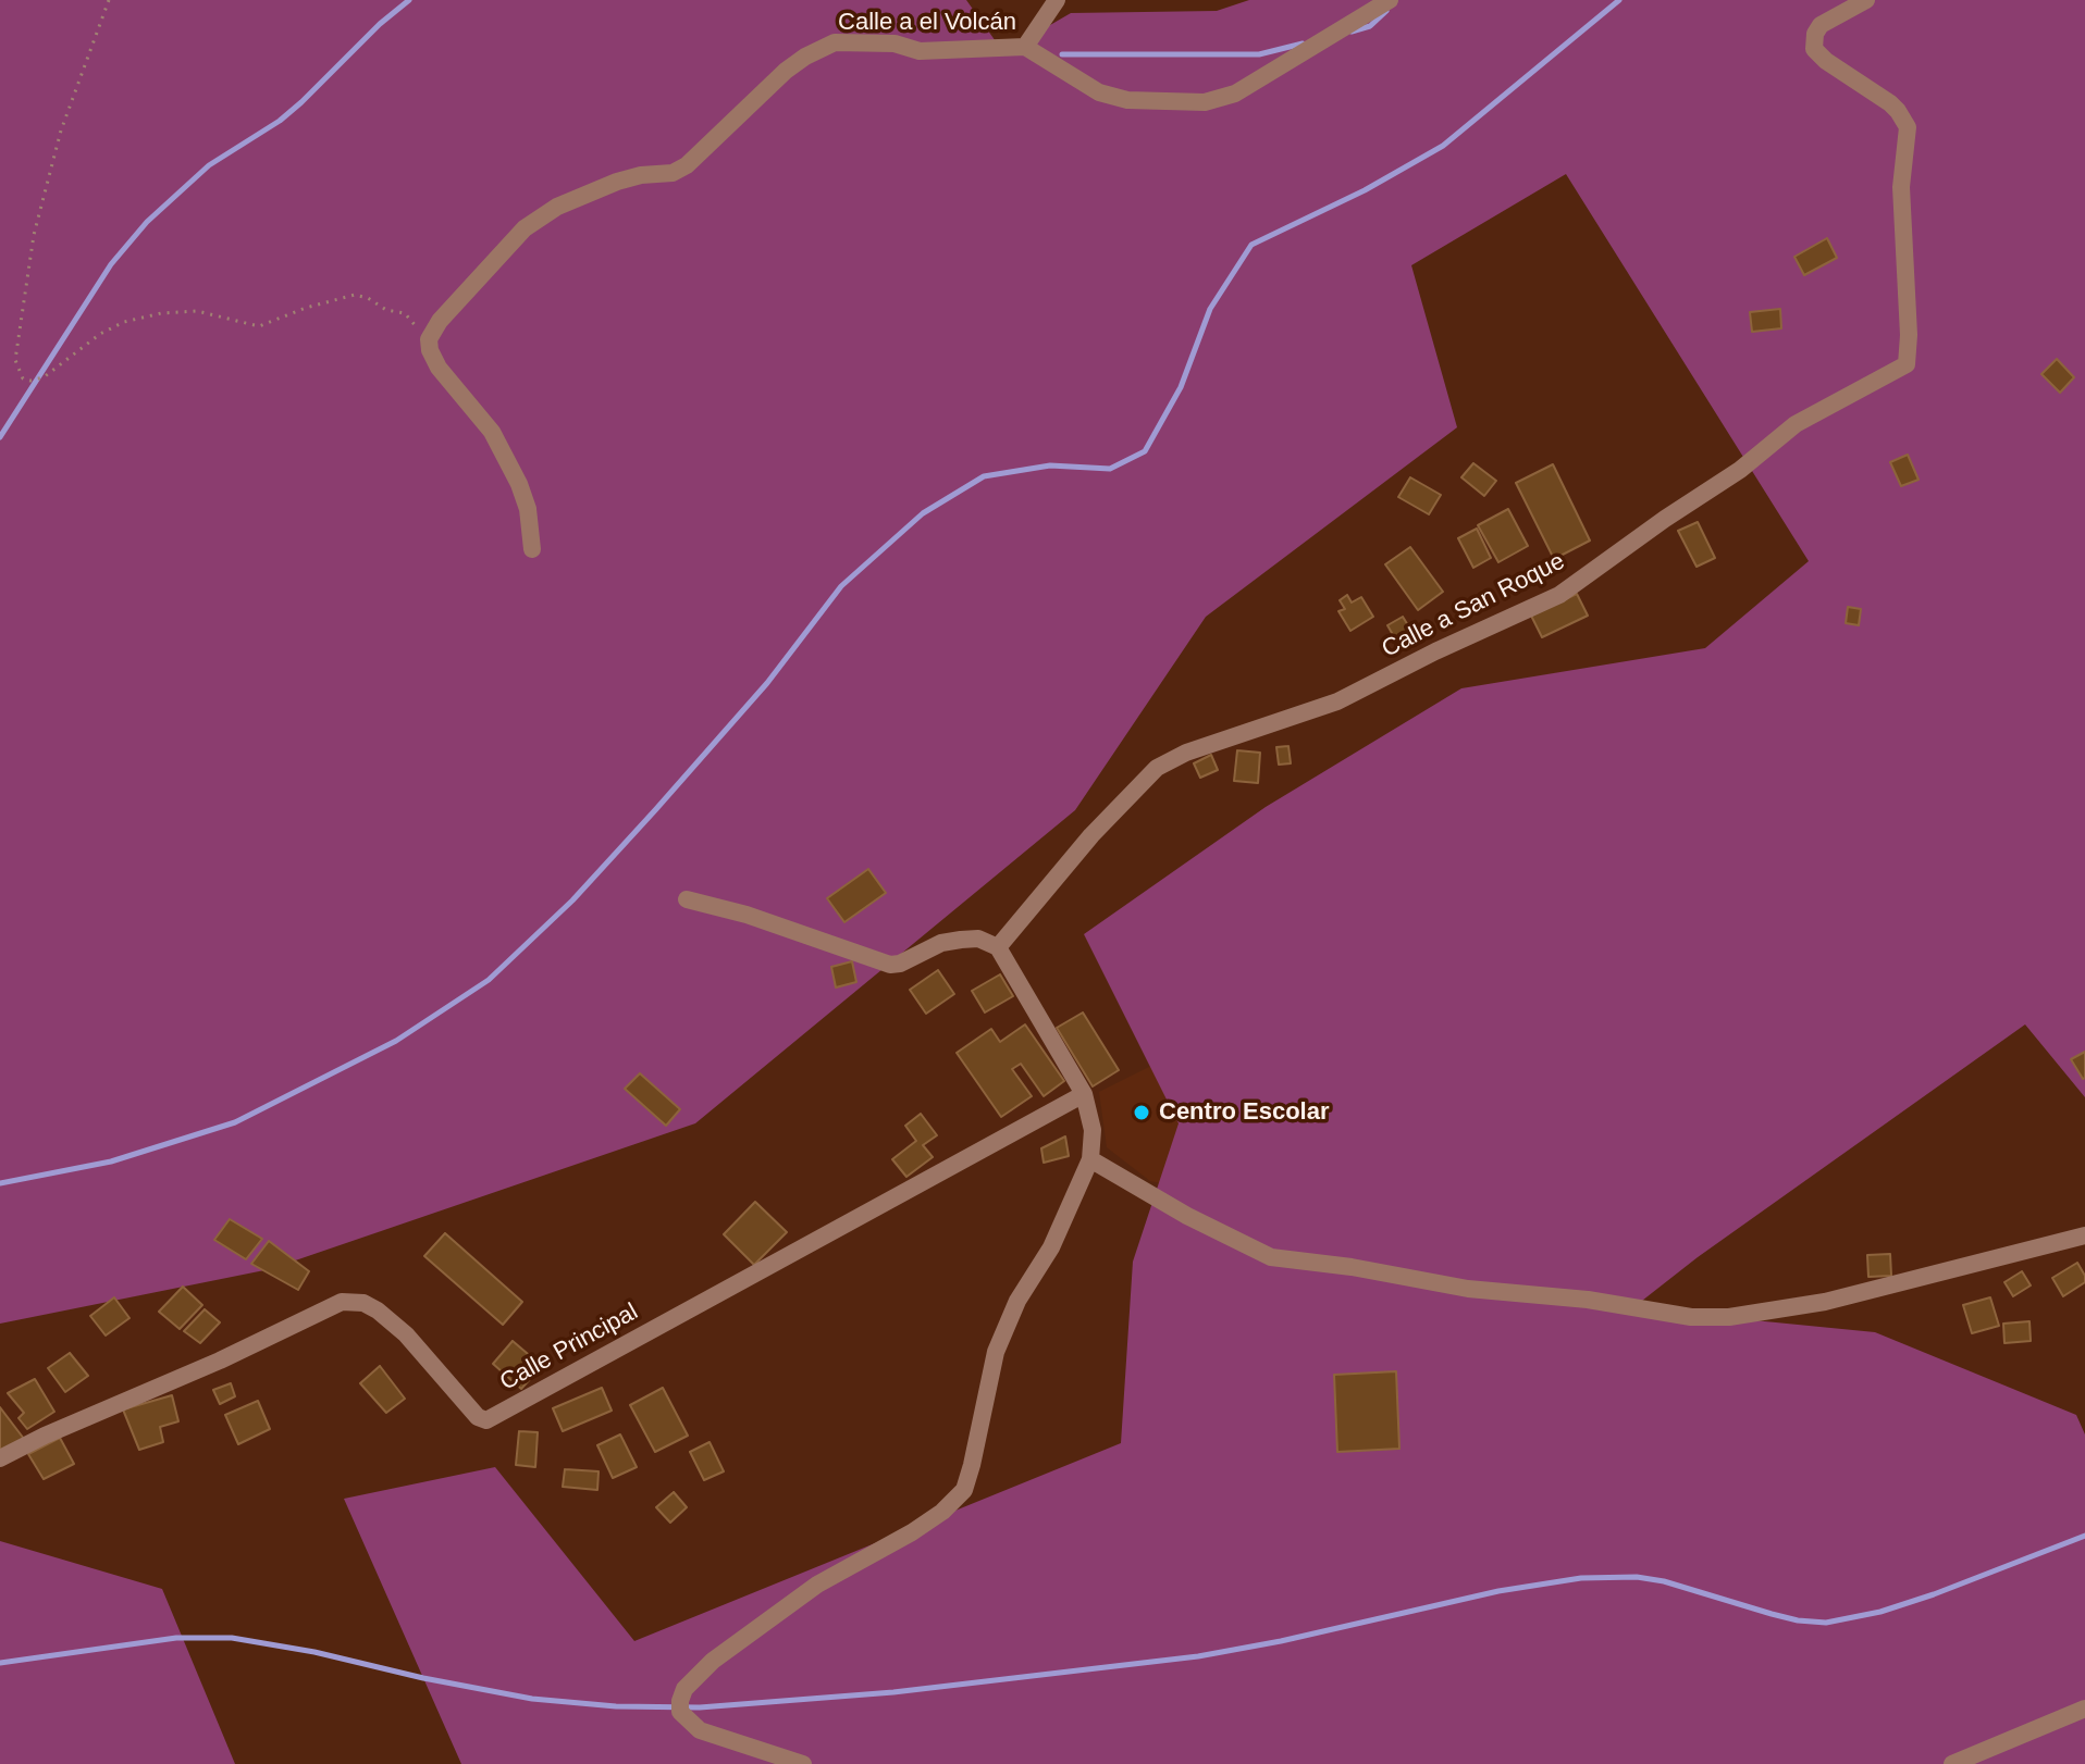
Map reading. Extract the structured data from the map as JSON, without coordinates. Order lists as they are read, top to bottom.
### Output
{
  "streets": {
    "street": ["Calle a el Volcán", "Calle a San Roque", "Calle Principal"]
  },
  "places": ["Centro Escolar"]
}
